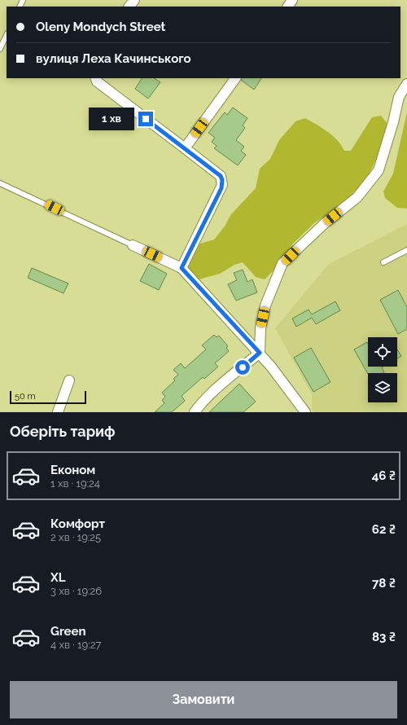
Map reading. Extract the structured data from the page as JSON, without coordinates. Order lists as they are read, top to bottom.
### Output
{
  "scale_bar": "50 m",
  "page": {
    "banner": ["Oleny Mondych Street", "вулиця Леха Качинського"],
    "bubble": "1 хв",
    "scale": "50 m",
    "heading": "Оберіть тариф",
    "list": [
      {
        "name": "Економ",
        "note": "1 хв · 19:24",
        "value": "46 ₴"
      },
      {
        "name": "Комфорт",
        "note": "2 хв · 19:25",
        "value": "62 ₴"
      },
      {
        "name": "XL",
        "note": "3 хв · 19:26",
        "value": "78 ₴"
      },
      {
        "name": "Green",
        "note": "4 хв · 19:27",
        "value": "83 ₴"
      }
    ],
    "buttons": "Замовити"
  }
}
